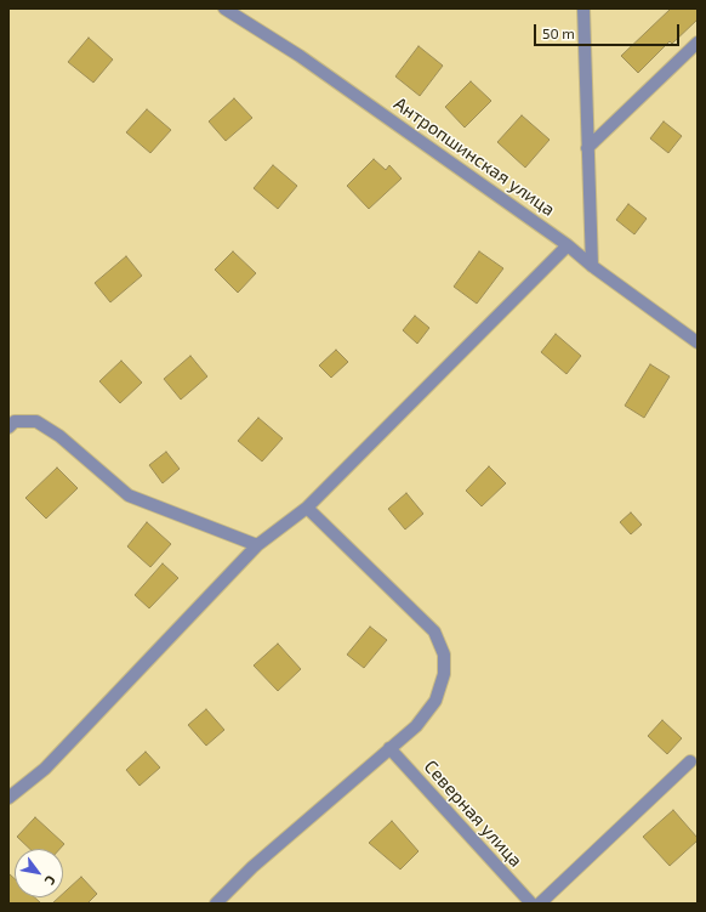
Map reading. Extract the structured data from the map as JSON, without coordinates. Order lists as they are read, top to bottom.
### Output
{
  "streets": {
    "street": ["Антропшинская улица", "Северная улица"]
  },
  "scale_bar": "50 m",
  "north": "bottom right"
}
